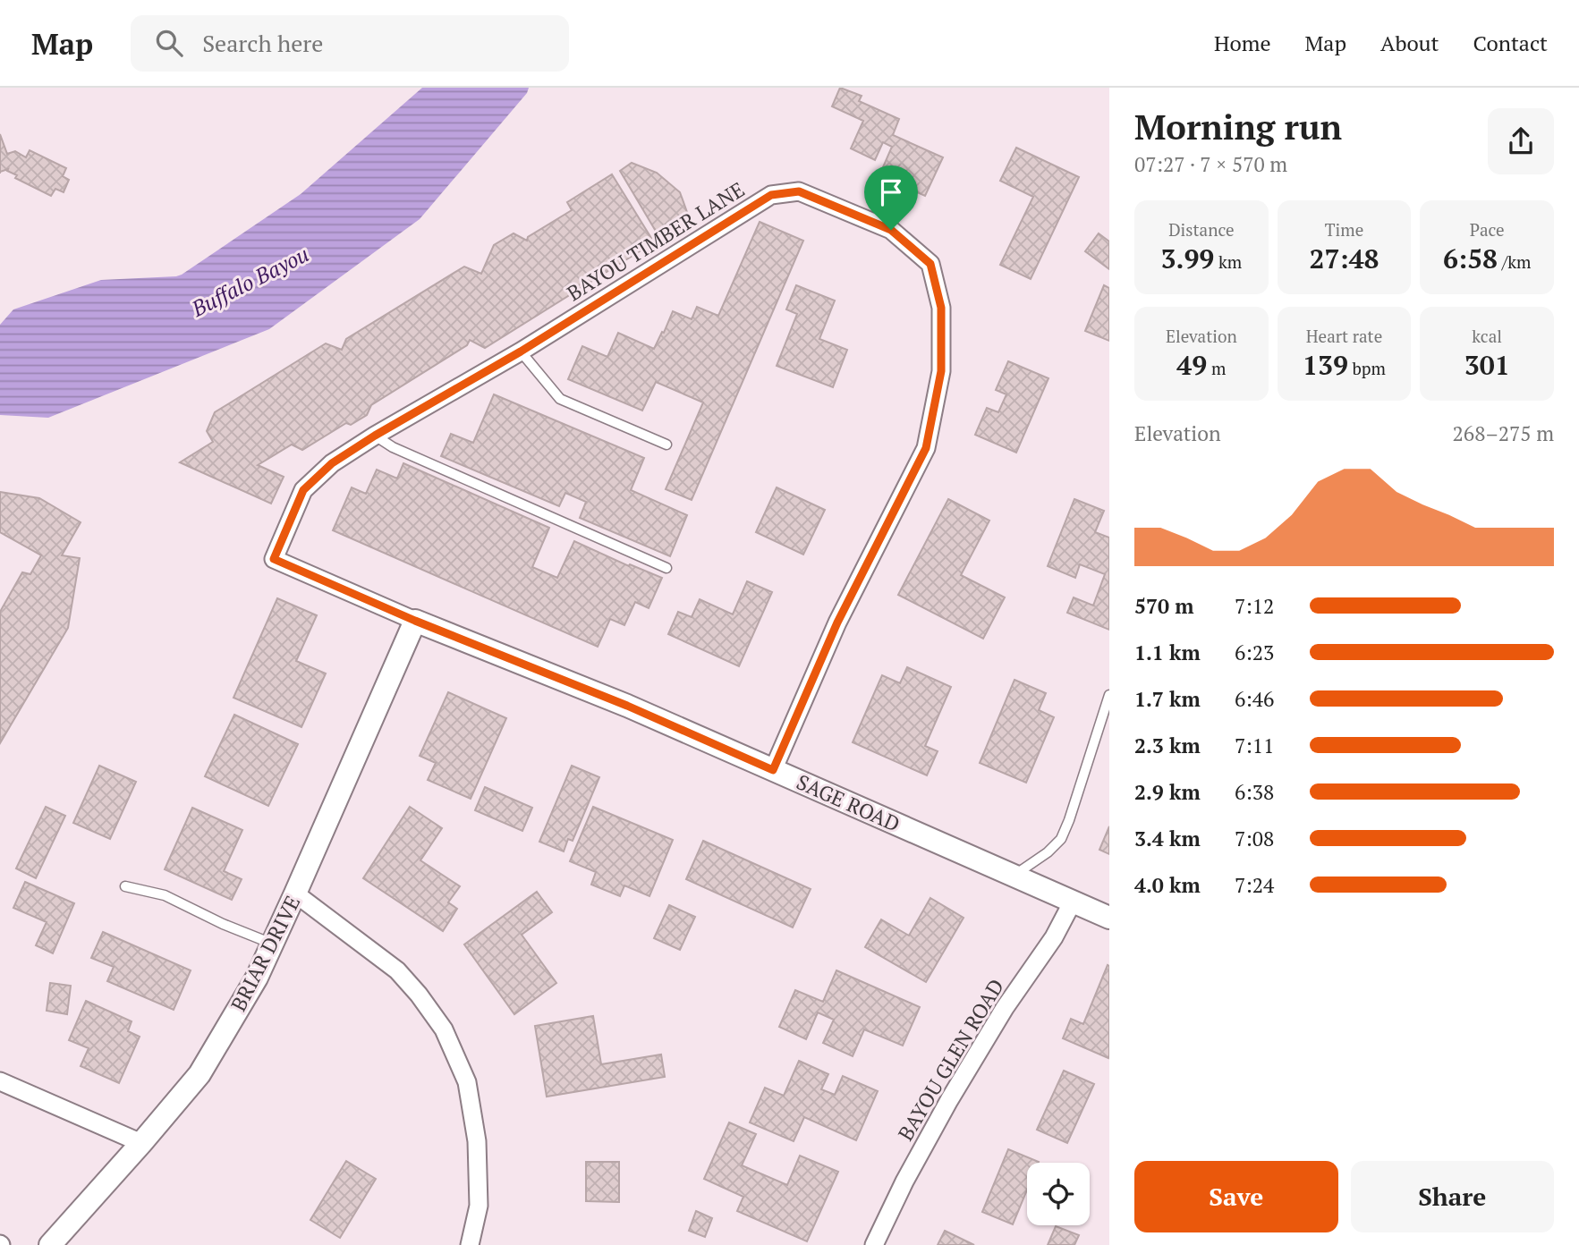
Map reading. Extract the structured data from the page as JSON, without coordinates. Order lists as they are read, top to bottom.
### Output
{
  "streets": {
    "street": [
      "BAYOU TIMBER LANE",
      "SAGE ROAD",
      "BRIAR DRIVE",
      "BAYOU GLEN ROAD"
    ]
  },
  "crossings": [
    ["BAYOU TIMBER LANE", "SAGE ROAD"],
    ["SAGE ROAD", "BRIAR DRIVE"],
    ["SAGE ROAD", "BAYOU GLEN ROAD"]
  ],
  "water": ["Buffalo Bayou"],
  "page": {
    "header": "Map",
    "search": "Search here",
    "nav": [
      "Home",
      "Map",
      "About",
      "Contact"
    ],
    "heading": ["Morning run", "07:27 · 7 × 570 m"],
    "stats": [
      ["Distance", "3.99 km"],
      ["Time", "27:48"],
      ["Pace", "6:58 /km"],
      ["Elevation", "49 m"],
      ["Heart rate", "139 bpm"],
      ["kcal", "301"]
    ],
    "chart": ["Elevation", "268–275 m"],
    "list": [
      {
        "name": "570 m",
        "note": "7:12"
      },
      {
        "name": "1.1 km",
        "note": "6:23"
      },
      {
        "name": "1.7 km",
        "note": "6:46"
      },
      {
        "name": "2.3 km",
        "note": "7:11"
      },
      {
        "name": "2.9 km",
        "note": "6:38"
      },
      {
        "name": "3.4 km",
        "note": "7:08"
      },
      {
        "name": "4.0 km",
        "note": "7:24"
      }
    ],
    "buttons": ["Save", "Share"]
  }
}
